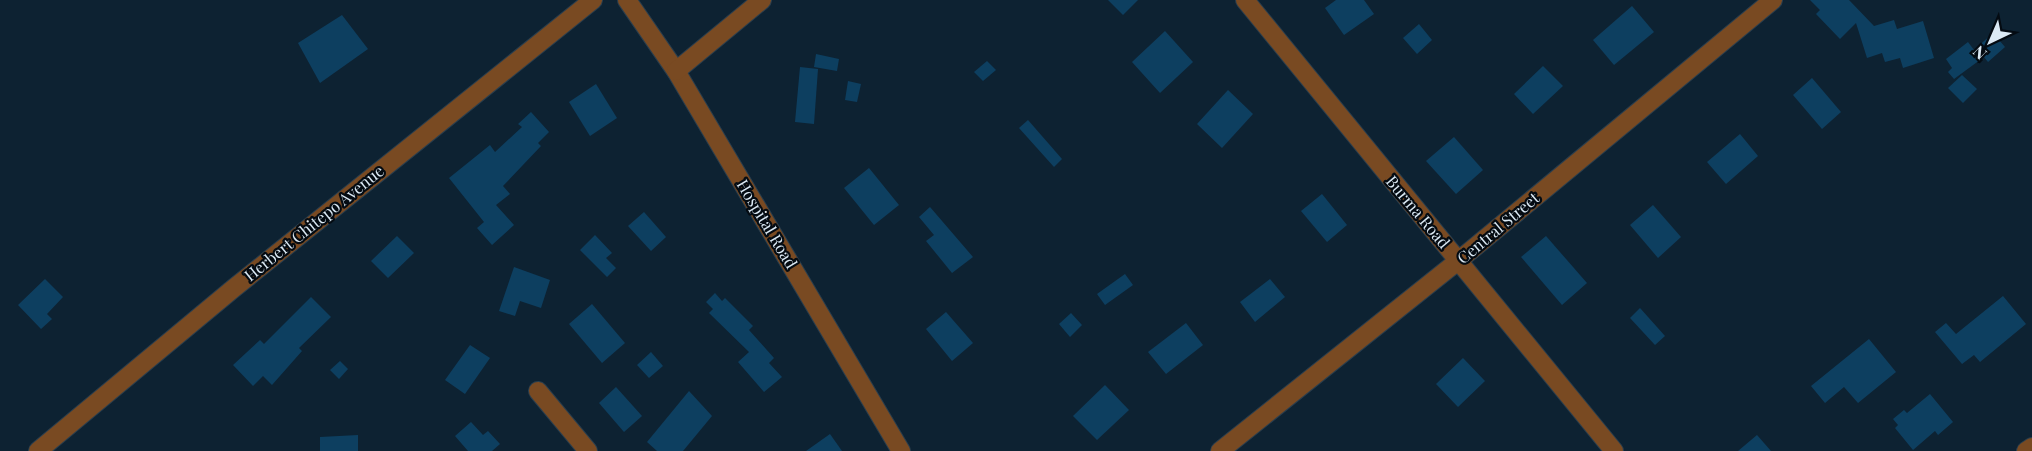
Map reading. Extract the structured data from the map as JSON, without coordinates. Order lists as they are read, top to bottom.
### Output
{
  "streets": {
    "street": [
      "Burma Road",
      "Herbert Chitepo Avenue",
      "Hospital Road",
      "Central Street"
    ]
  },
  "crossings": [
    ["Burma Road", "Central Street"]
  ],
  "north": "bottom left"
}
